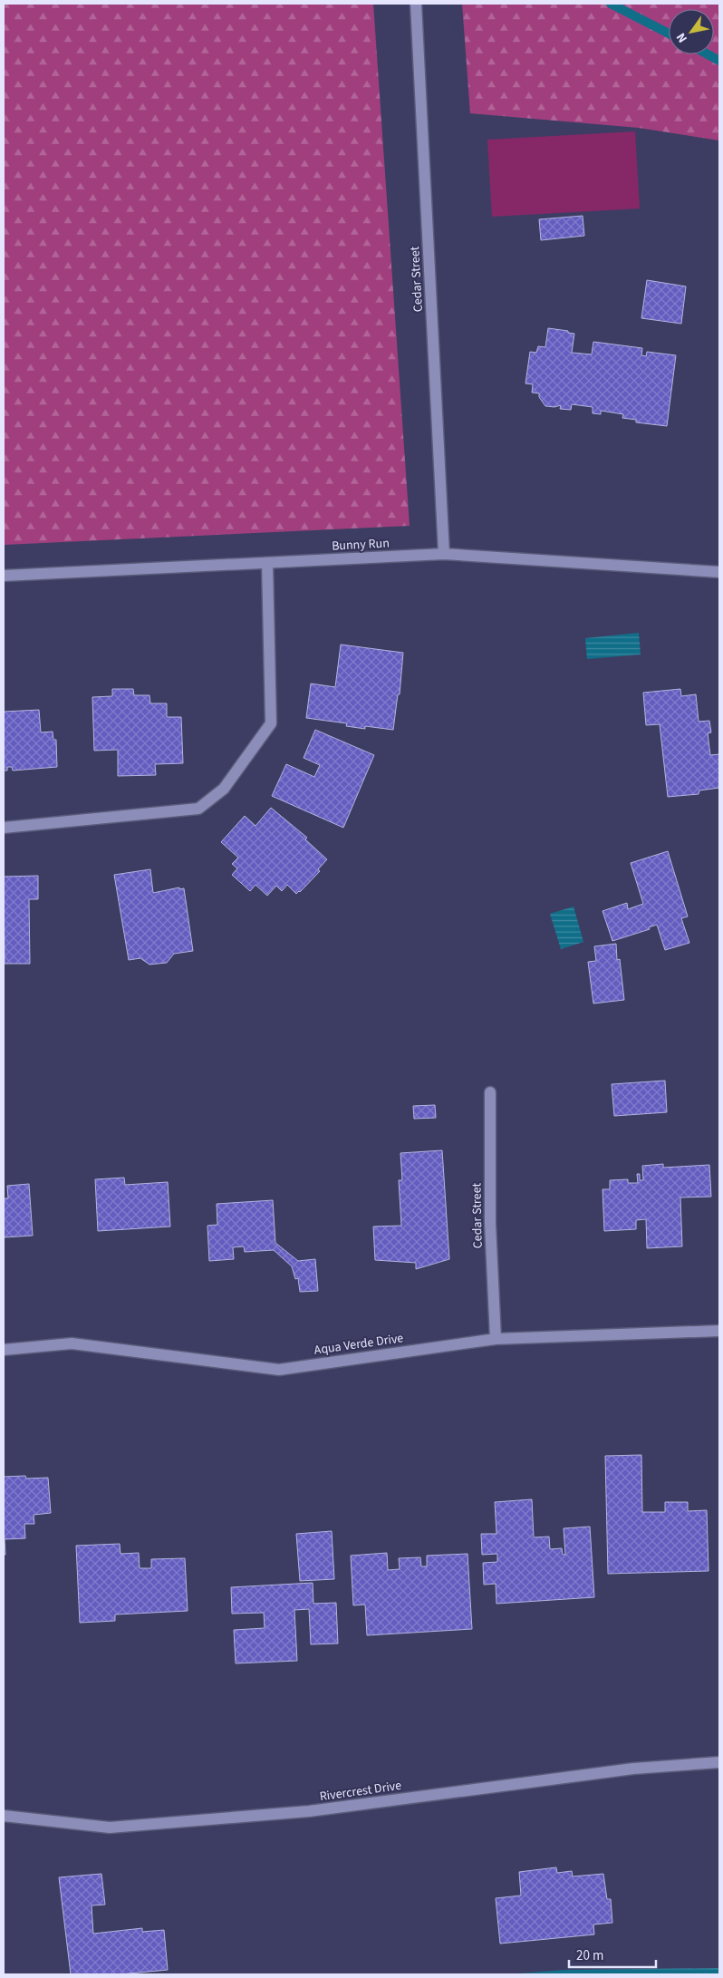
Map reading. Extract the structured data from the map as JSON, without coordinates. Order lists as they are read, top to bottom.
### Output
{
  "streets": {
    "street": [
      "Cedar Street",
      "Bunny Run",
      "Aqua Verde Drive",
      "Rivercrest Drive"
    ]
  },
  "crossings": [
    ["Cedar Street", "Bunny Run"],
    ["Cedar Street", "Aqua Verde Drive"]
  ],
  "scale_bar": "20 m",
  "north": "bottom left"
}
